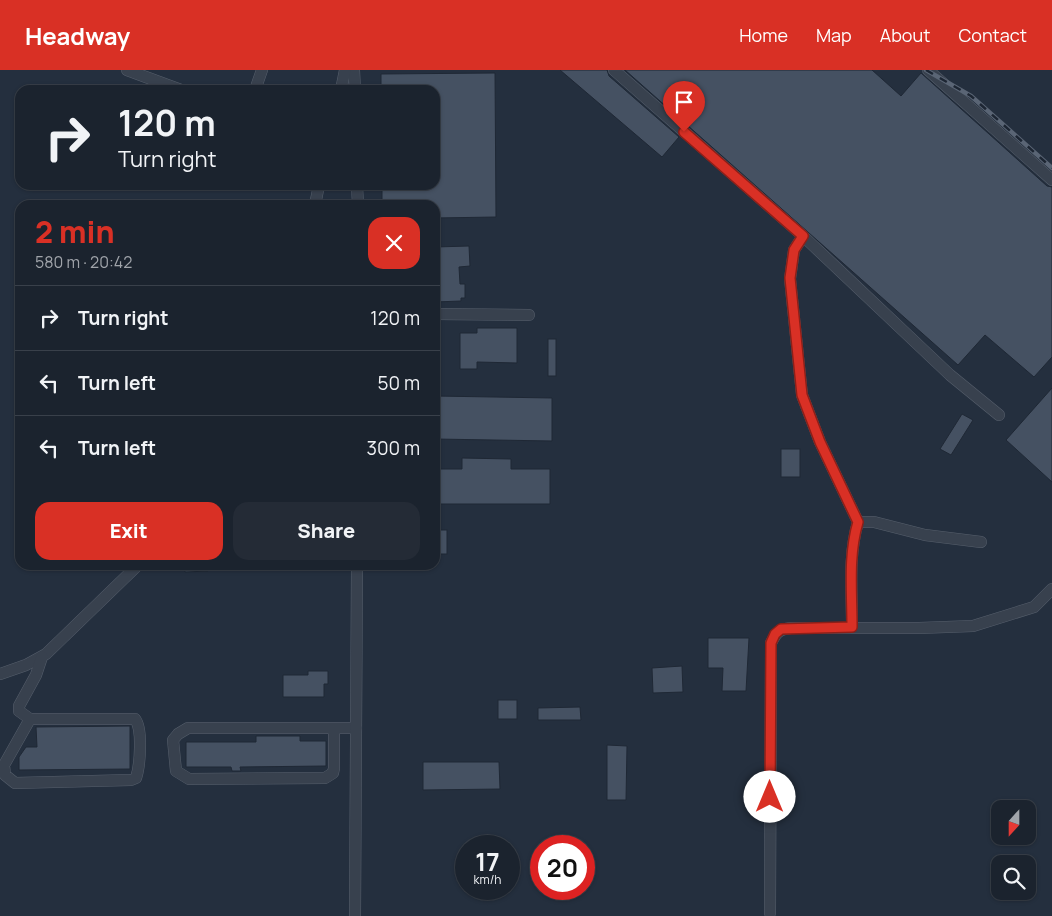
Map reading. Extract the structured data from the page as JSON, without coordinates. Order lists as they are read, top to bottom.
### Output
{
  "north": "bottom",
  "page": {
    "header": "Headway",
    "nav": [
      "Home",
      "Map",
      "About",
      "Contact"
    ],
    "turn": ["120 m", "Turn right"],
    "heading": ["2 min", "580 m · 20:42"],
    "list": [
      {
        "name": "Turn right",
        "value": "120 m"
      },
      {
        "name": "Turn left",
        "value": "50 m"
      },
      {
        "name": "Turn left",
        "value": "300 m"
      }
    ],
    "buttons": ["Exit", "Share"],
    "speed": "17 km/h",
    "limit": "20"
  }
}
